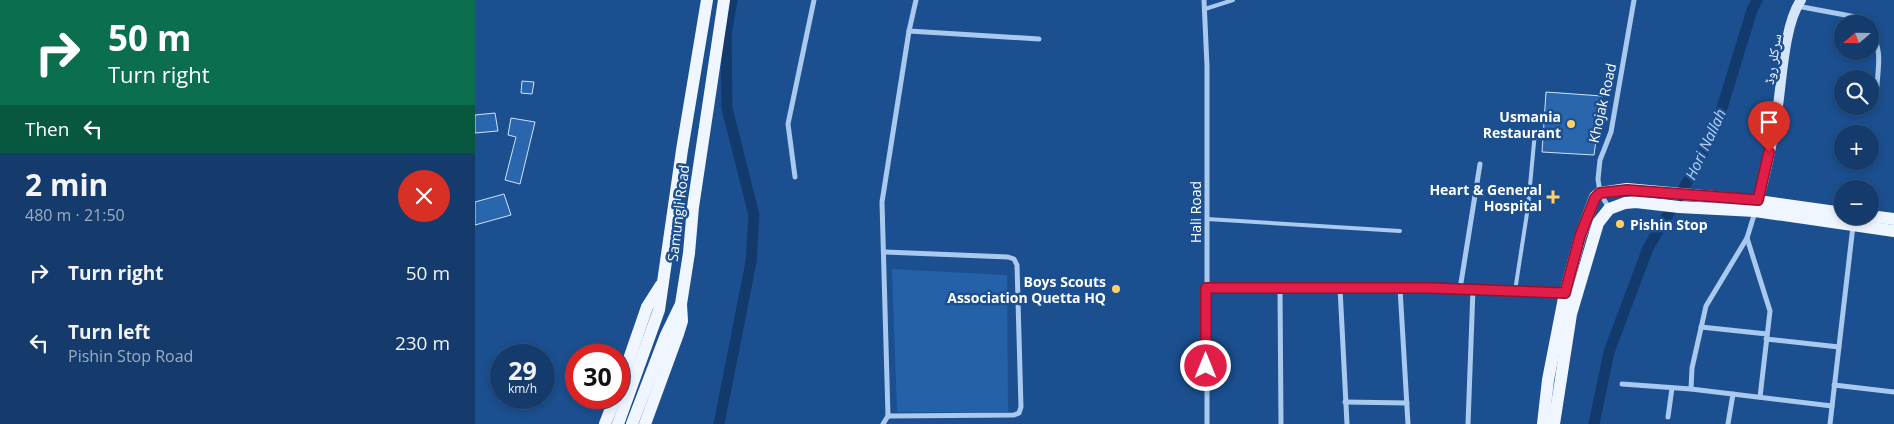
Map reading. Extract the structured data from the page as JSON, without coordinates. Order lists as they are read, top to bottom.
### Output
{
  "streets": {
    "main road": ["Samungli Road"],
    "street": ["سرکلر روڈ", "Khojak Road", "Hali Road"]
  },
  "water": ["Hori Nallah"],
  "places": {
    "other": ["Usmania Restaurant", "Pishin Stop", "Boys Scouts Association Quetta HQ"],
    "health": ["Heart & General Hospital"]
  },
  "north": "left",
  "page": {
    "turn": ["50 m", "Turn right"],
    "map_buttons": ["+", "−"],
    "then": "Then",
    "heading": ["2 min", "480 m · 21:50"],
    "list": [
      {
        "name": "Turn right",
        "value": "50 m"
      },
      {
        "name": "Turn left",
        "note": "Pishin Stop Road",
        "value": "230 m"
      }
    ],
    "speed": "29 km/h",
    "limit": "30"
  }
}
